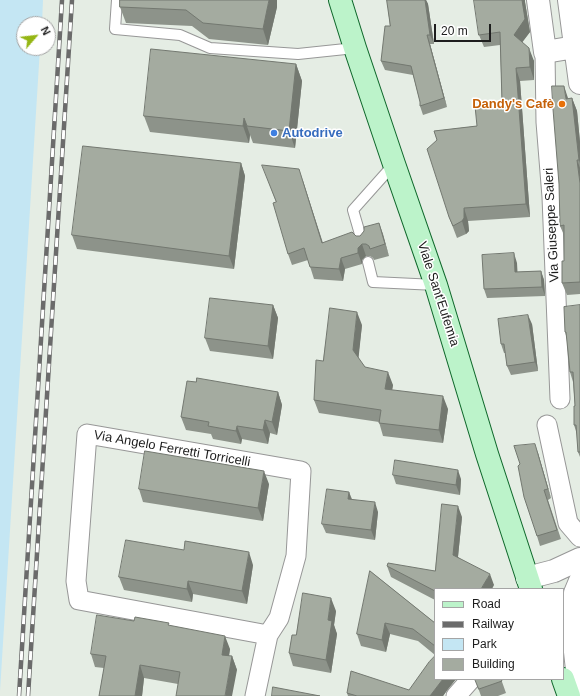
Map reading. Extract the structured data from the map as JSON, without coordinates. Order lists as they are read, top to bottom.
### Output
{
  "streets": {
    "main road": ["Viale Sant'Eufemia"],
    "street": ["Via Giuseppe Saleri", "Via Angelo Ferretti Torricelli"]
  },
  "places": ["Dandy's Cafè", "Autodrive"],
  "legend": [
    "Road",
    "Railway",
    "Park",
    "Building"
  ],
  "scale_bar": "20 m",
  "north": "top right"
}
